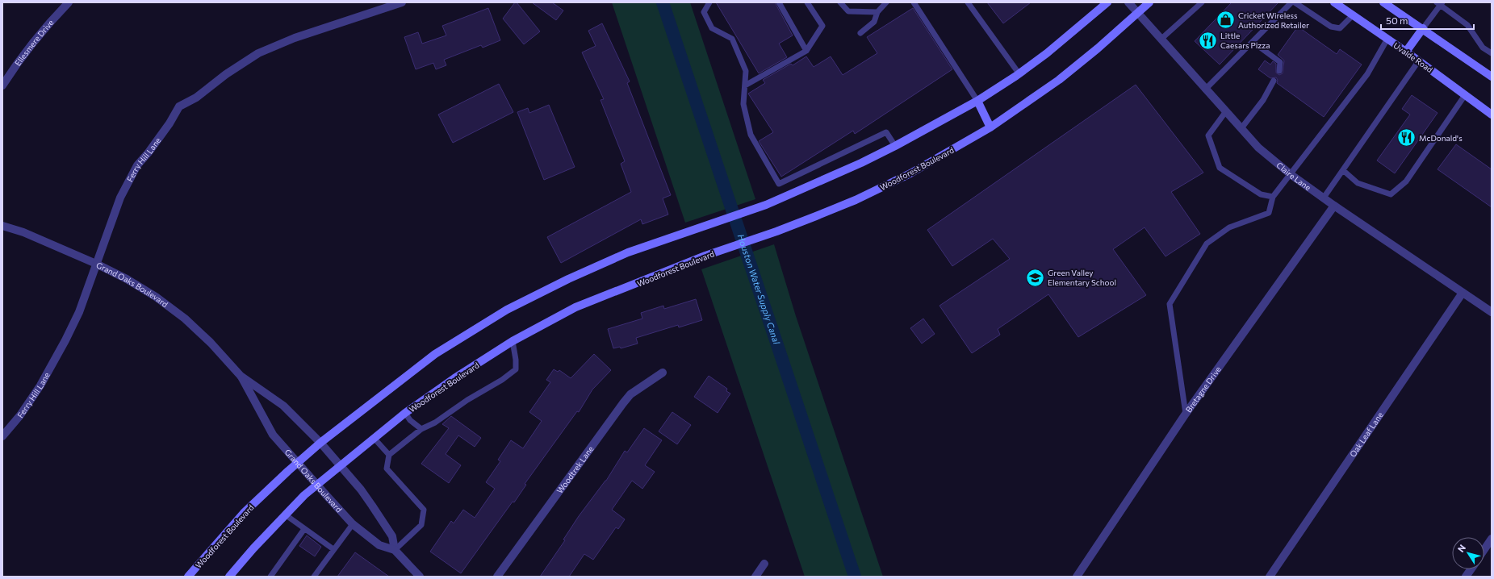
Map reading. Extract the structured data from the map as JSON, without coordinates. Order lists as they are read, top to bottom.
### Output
{
  "streets": {
    "main road": ["Uvalde Road", "Woodforest Boulevard"],
    "street": [
      "Ellesmere Drive",
      "Ferry Hill Lane",
      "Claire Lane",
      "Grand Oaks Boulevard",
      "Bretagne Drive",
      "Oak Leaf Lane",
      "Woodtrek Lane"
    ]
  },
  "crossings": [
    ["Ferry Hill Lane", "Grand Oaks Boulevard"],
    ["Woodforest Boulevard", "Claire Lane"],
    ["Woodforest Boulevard", "Grand Oaks Boulevard"],
    ["Claire Lane", "Bretagne Drive"],
    ["Claire Lane", "Oak Leaf Lane"]
  ],
  "water": ["Houston Water Supply Canal"],
  "places": {
    "shop": ["Cricket Wireless Authorized Retailer"],
    "restaurant": ["Little Caesars Pizza", "McDonald's"],
    "school or university": ["Green Valley Elementary School"]
  },
  "scale_bar": "50 m",
  "north": "top left"
}
